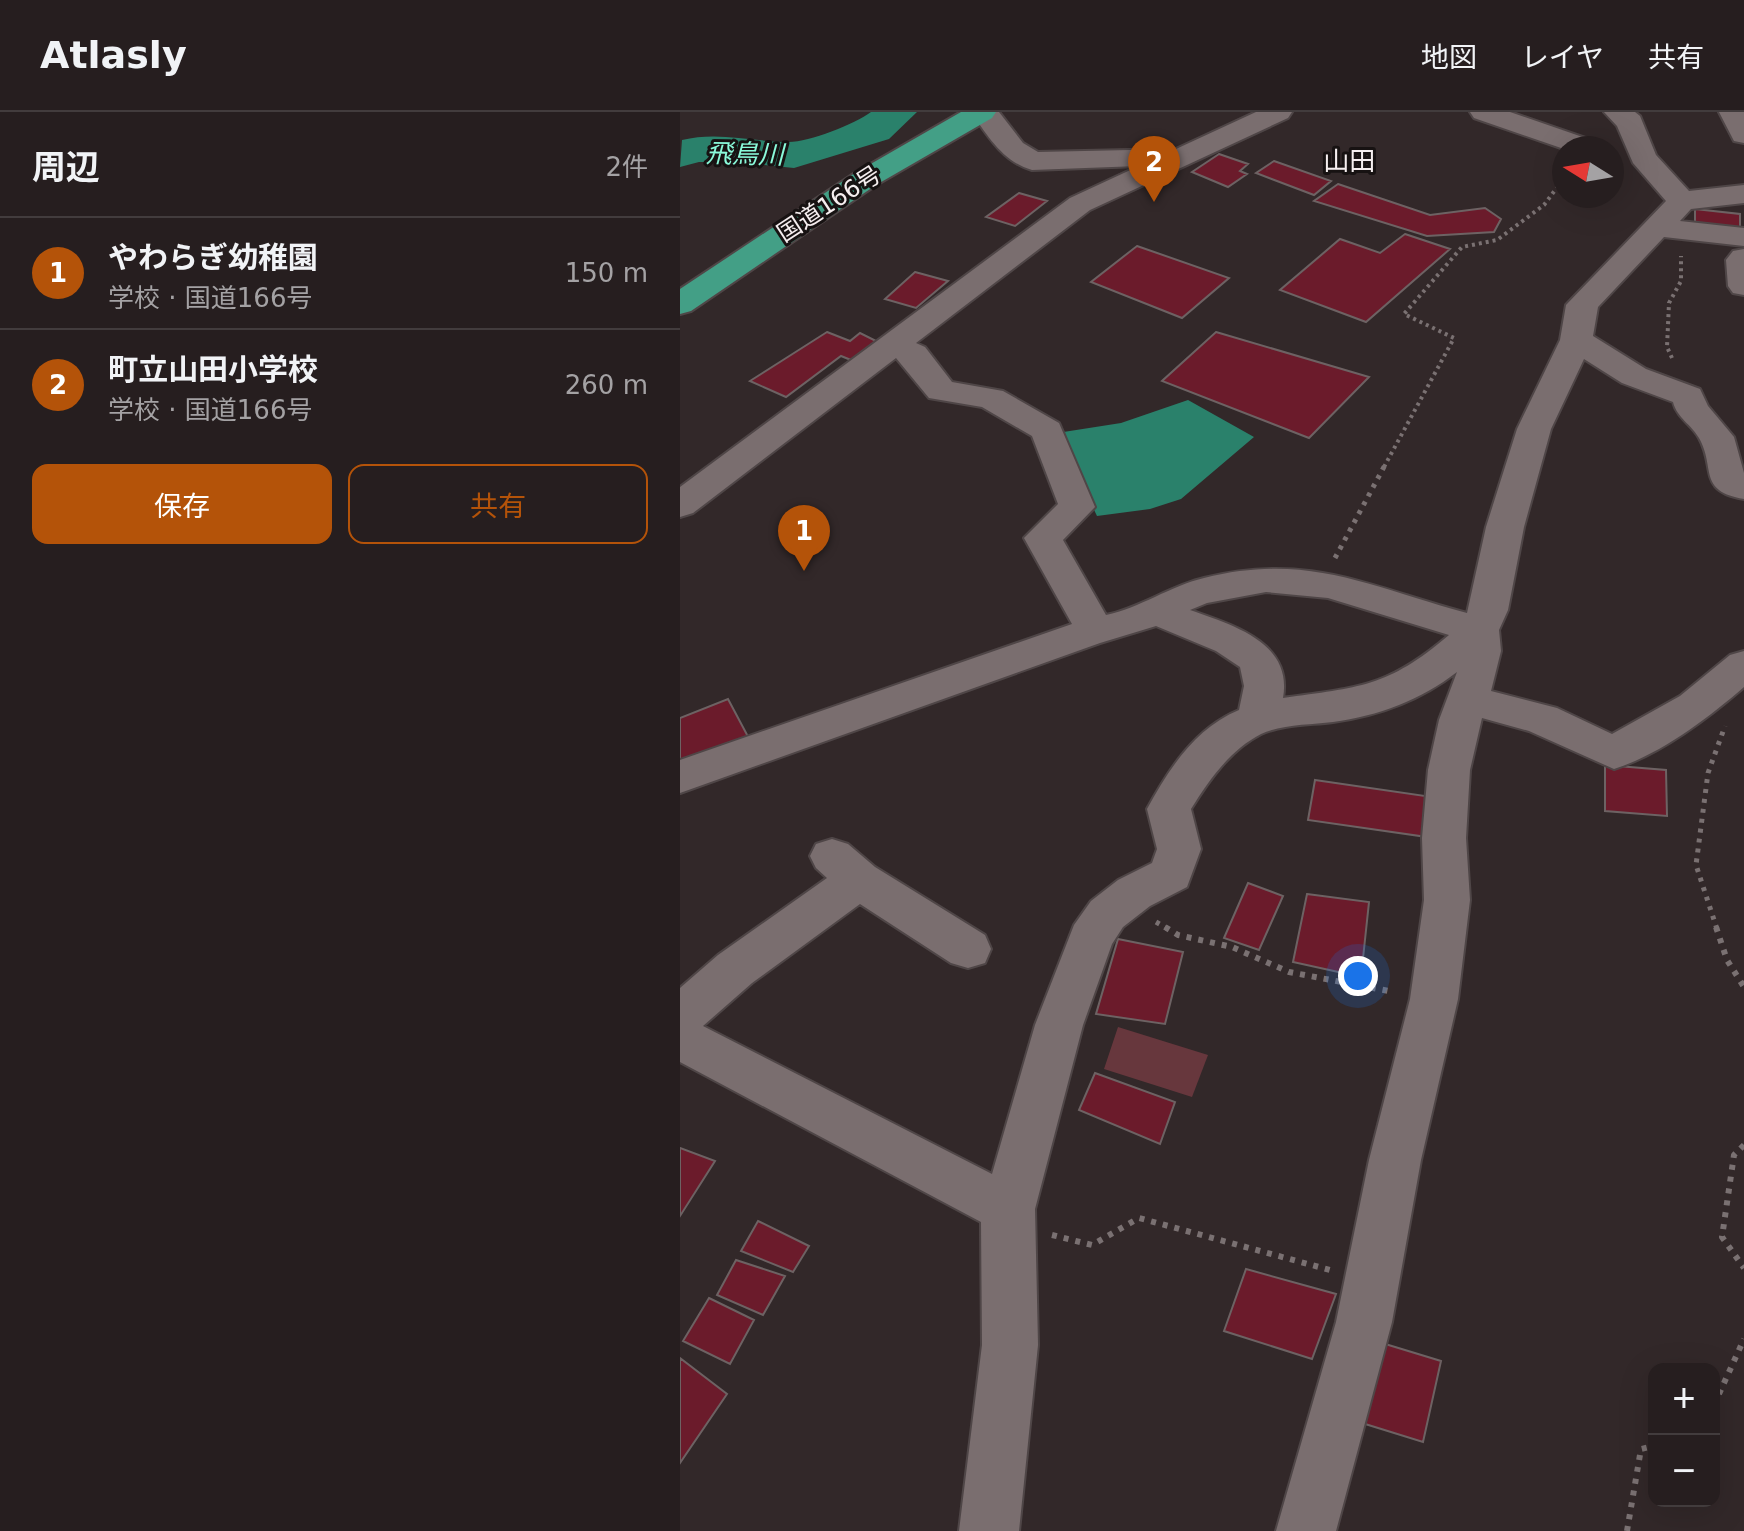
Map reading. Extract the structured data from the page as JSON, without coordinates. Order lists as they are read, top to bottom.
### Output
{
  "streets": {
    "highway": ["国道166号"]
  },
  "districts": ["山田"],
  "water": ["飛鳥川"],
  "north": "left",
  "page": {
    "header": "Atlasly",
    "nav": ["地図", "レイヤ", "共有"],
    "heading": ["周辺", "2件"],
    "pins": ["2", "1"],
    "list": [
      {
        "mark": "1",
        "name": "やわらぎ幼稚園",
        "note": "学校 · 国道166号",
        "value": "150 m"
      },
      {
        "mark": "2",
        "name": "町立山田小学校",
        "note": "学校 · 国道166号",
        "value": "260 m"
      }
    ],
    "buttons": ["保存", "共有"],
    "map_buttons": ["+", "−"]
  }
}
